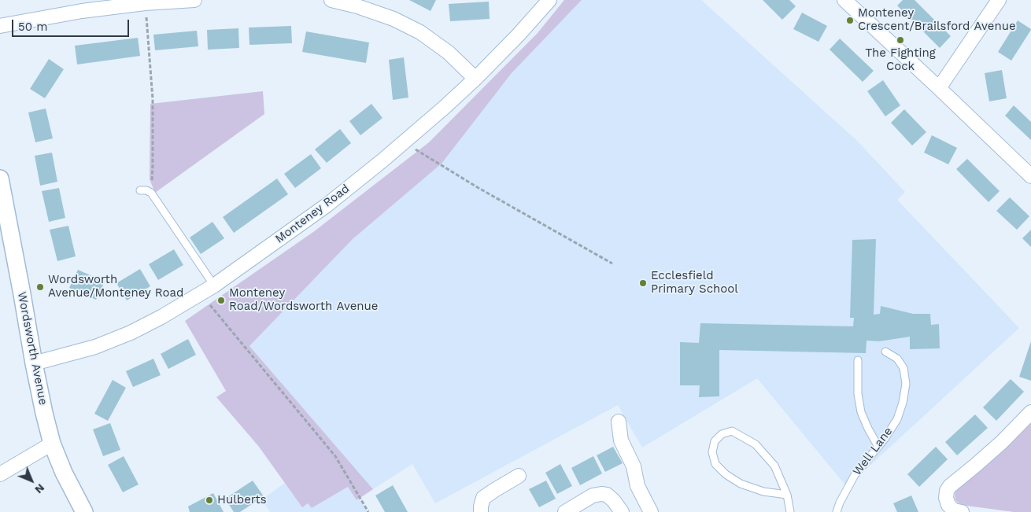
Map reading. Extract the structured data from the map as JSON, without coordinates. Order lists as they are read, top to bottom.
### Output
{
  "streets": {
    "street": ["Monteney Road", "Wordsworth Avenue"],
    "lane": ["Well Lane"]
  },
  "crossings": [
    ["Monteney Road", "Wordsworth Avenue"]
  ],
  "places": [
    "Monteney Crescent/Brailsford Avenue",
    "The Fighting Cock",
    "Ecclesfield Primary School",
    "Wordsworth Avenue/Monteney Road",
    "Monteney Road/Wordsworth Avenue",
    "Hulberts"
  ],
  "scale_bar": "50 m",
  "north": "bottom right"
}
